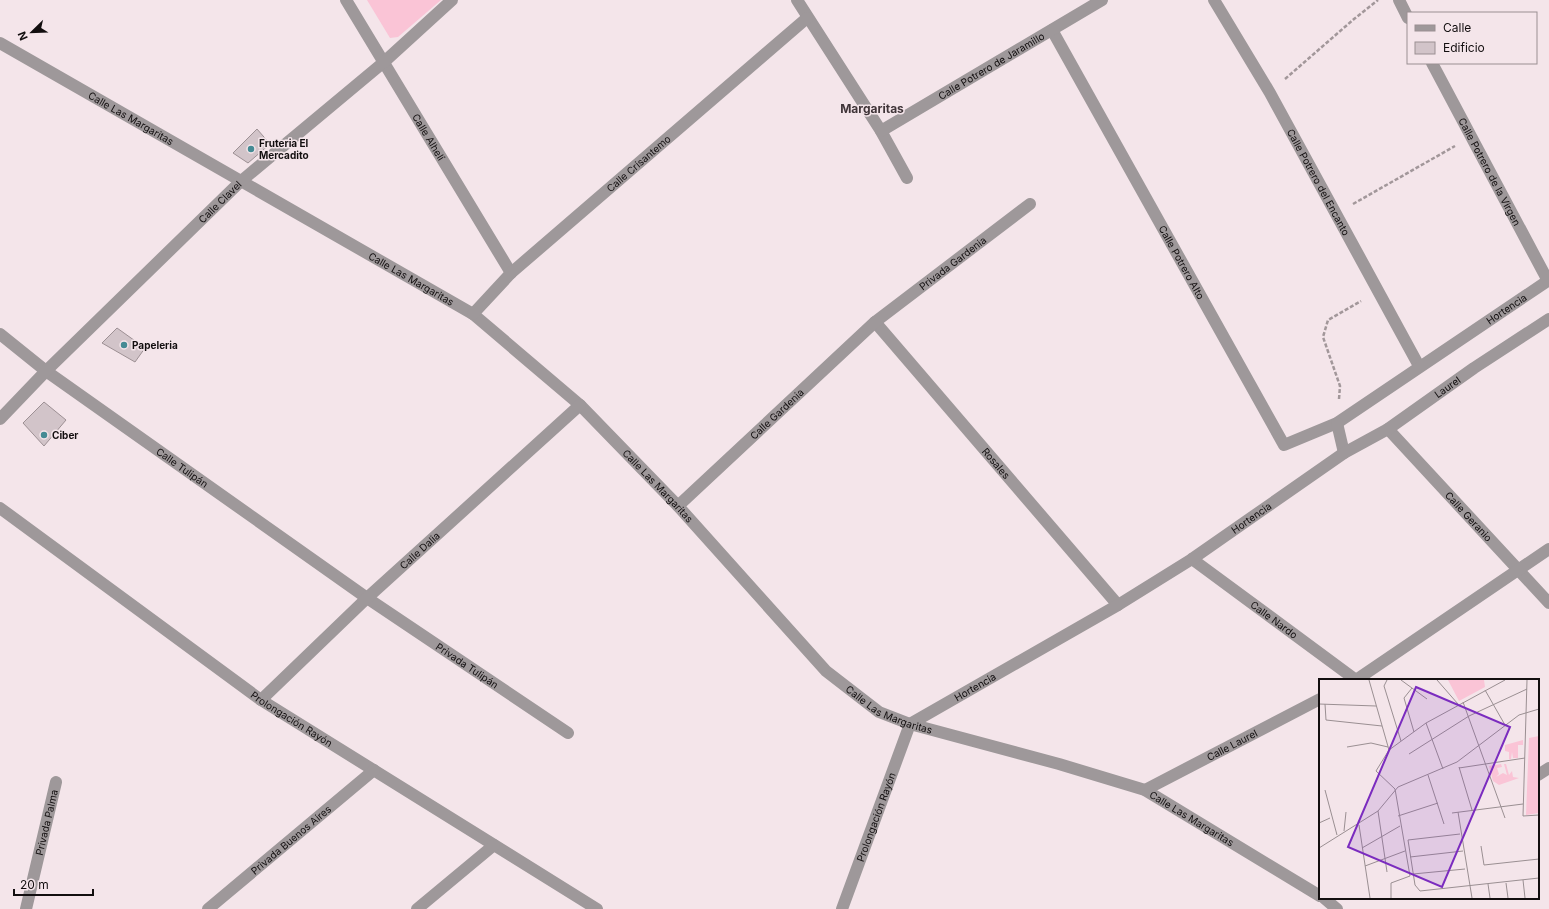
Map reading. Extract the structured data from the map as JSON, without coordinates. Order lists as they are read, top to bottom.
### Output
{
  "streets": {
    "street": [
      "Calle Potrero de Jaramillo",
      "Calle Las Margaritas",
      "Calle Alhelí",
      "Calle Crisantemo",
      "Calle Potrero de la Virgen",
      "Calle Potrero del Encanto",
      "Calle Clavel",
      "Privada Gardenia",
      "Calle Potrero Alto",
      "Hortencia",
      "Laurel",
      "Calle Gardenia",
      "Rosales",
      "Calle Tulipán",
      "Calle Geranio",
      "Calle Dalia",
      "Calle Nardo",
      "Privada Tulipán",
      "Prolongación Rayón",
      "Calle Laurel",
      "Privada Palma",
      "Privada Buenos Aires"
    ]
  },
  "crossings": [
    ["Calle Potrero de Jaramillo", "Calle Potrero Alto"],
    ["Calle Las Margaritas", "Calle Crisantemo"],
    ["Calle Las Margaritas", "Calle Clavel"],
    ["Calle Las Margaritas", "Hortencia"],
    ["Calle Las Margaritas", "Calle Gardenia"],
    ["Calle Las Margaritas", "Calle Dalia"],
    ["Calle Las Margaritas", "Prolongación Rayón"],
    ["Calle Las Margaritas", "Calle Laurel"],
    ["Calle Alhelí", "Calle Crisantemo"],
    ["Calle Alhelí", "Calle Clavel"],
    ["Calle Potrero de la Virgen", "Hortencia"],
    ["Calle Potrero del Encanto", "Hortencia"],
    ["Calle Clavel", "Calle Tulipán"],
    ["Privada Gardenia", "Calle Gardenia"],
    ["Privada Gardenia", "Rosales"],
    ["Calle Potrero Alto", "Hortencia"],
    ["Hortencia", "Laurel"],
    ["Hortencia", "Rosales"],
    ["Hortencia", "Calle Nardo"],
    ["Hortencia", "Prolongación Rayón"],
    ["Laurel", "Calle Geranio"],
    ["Calle Gardenia", "Rosales"],
    ["Calle Tulipán", "Calle Dalia"],
    ["Calle Tulipán", "Privada Tulipán"],
    ["Calle Dalia", "Privada Tulipán"],
    ["Calle Dalia", "Prolongación Rayón"],
    ["Prolongación Rayón", "Privada Buenos Aires"]
  ],
  "districts": ["Margaritas"],
  "places": ["Fruteria El Mercadito", "Papeleria", "Ciber"],
  "legend": ["Calle", "Edificio"],
  "scale_bar": "20 m",
  "north": "bottom left"
}
